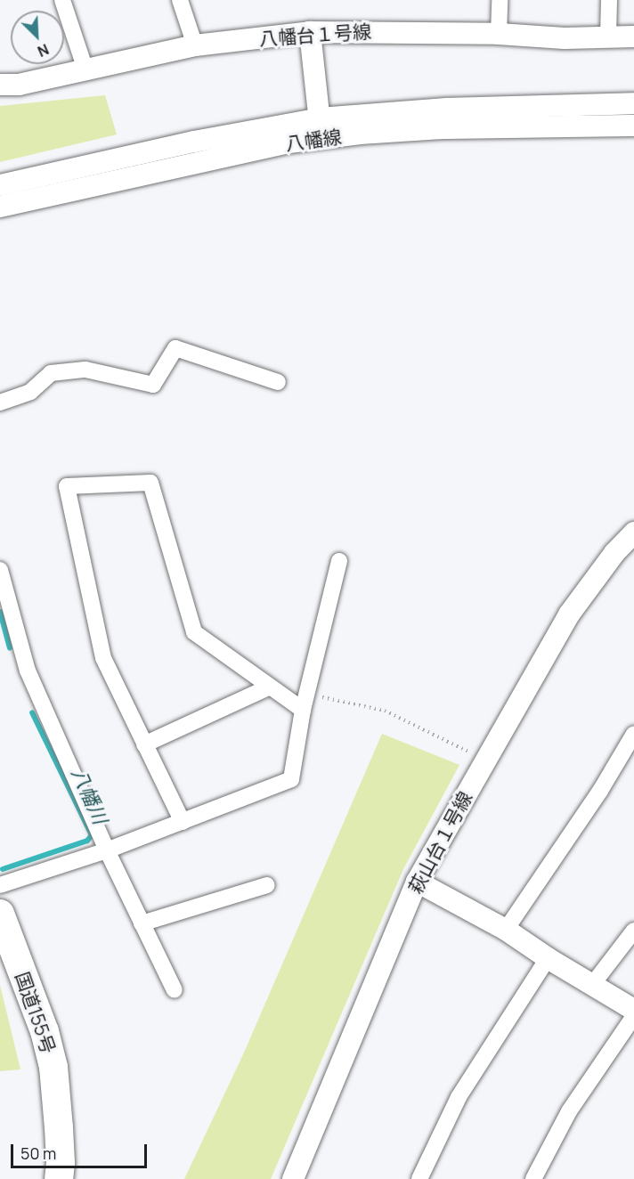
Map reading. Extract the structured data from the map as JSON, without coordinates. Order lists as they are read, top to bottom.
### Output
{
  "streets": {
    "highway": ["国道155号"],
    "street": ["八幡台１号線", "八幡線", "萩山台１号線"]
  },
  "water": ["八幡川"],
  "scale_bar": "50 m",
  "north": "bottom right"
}
